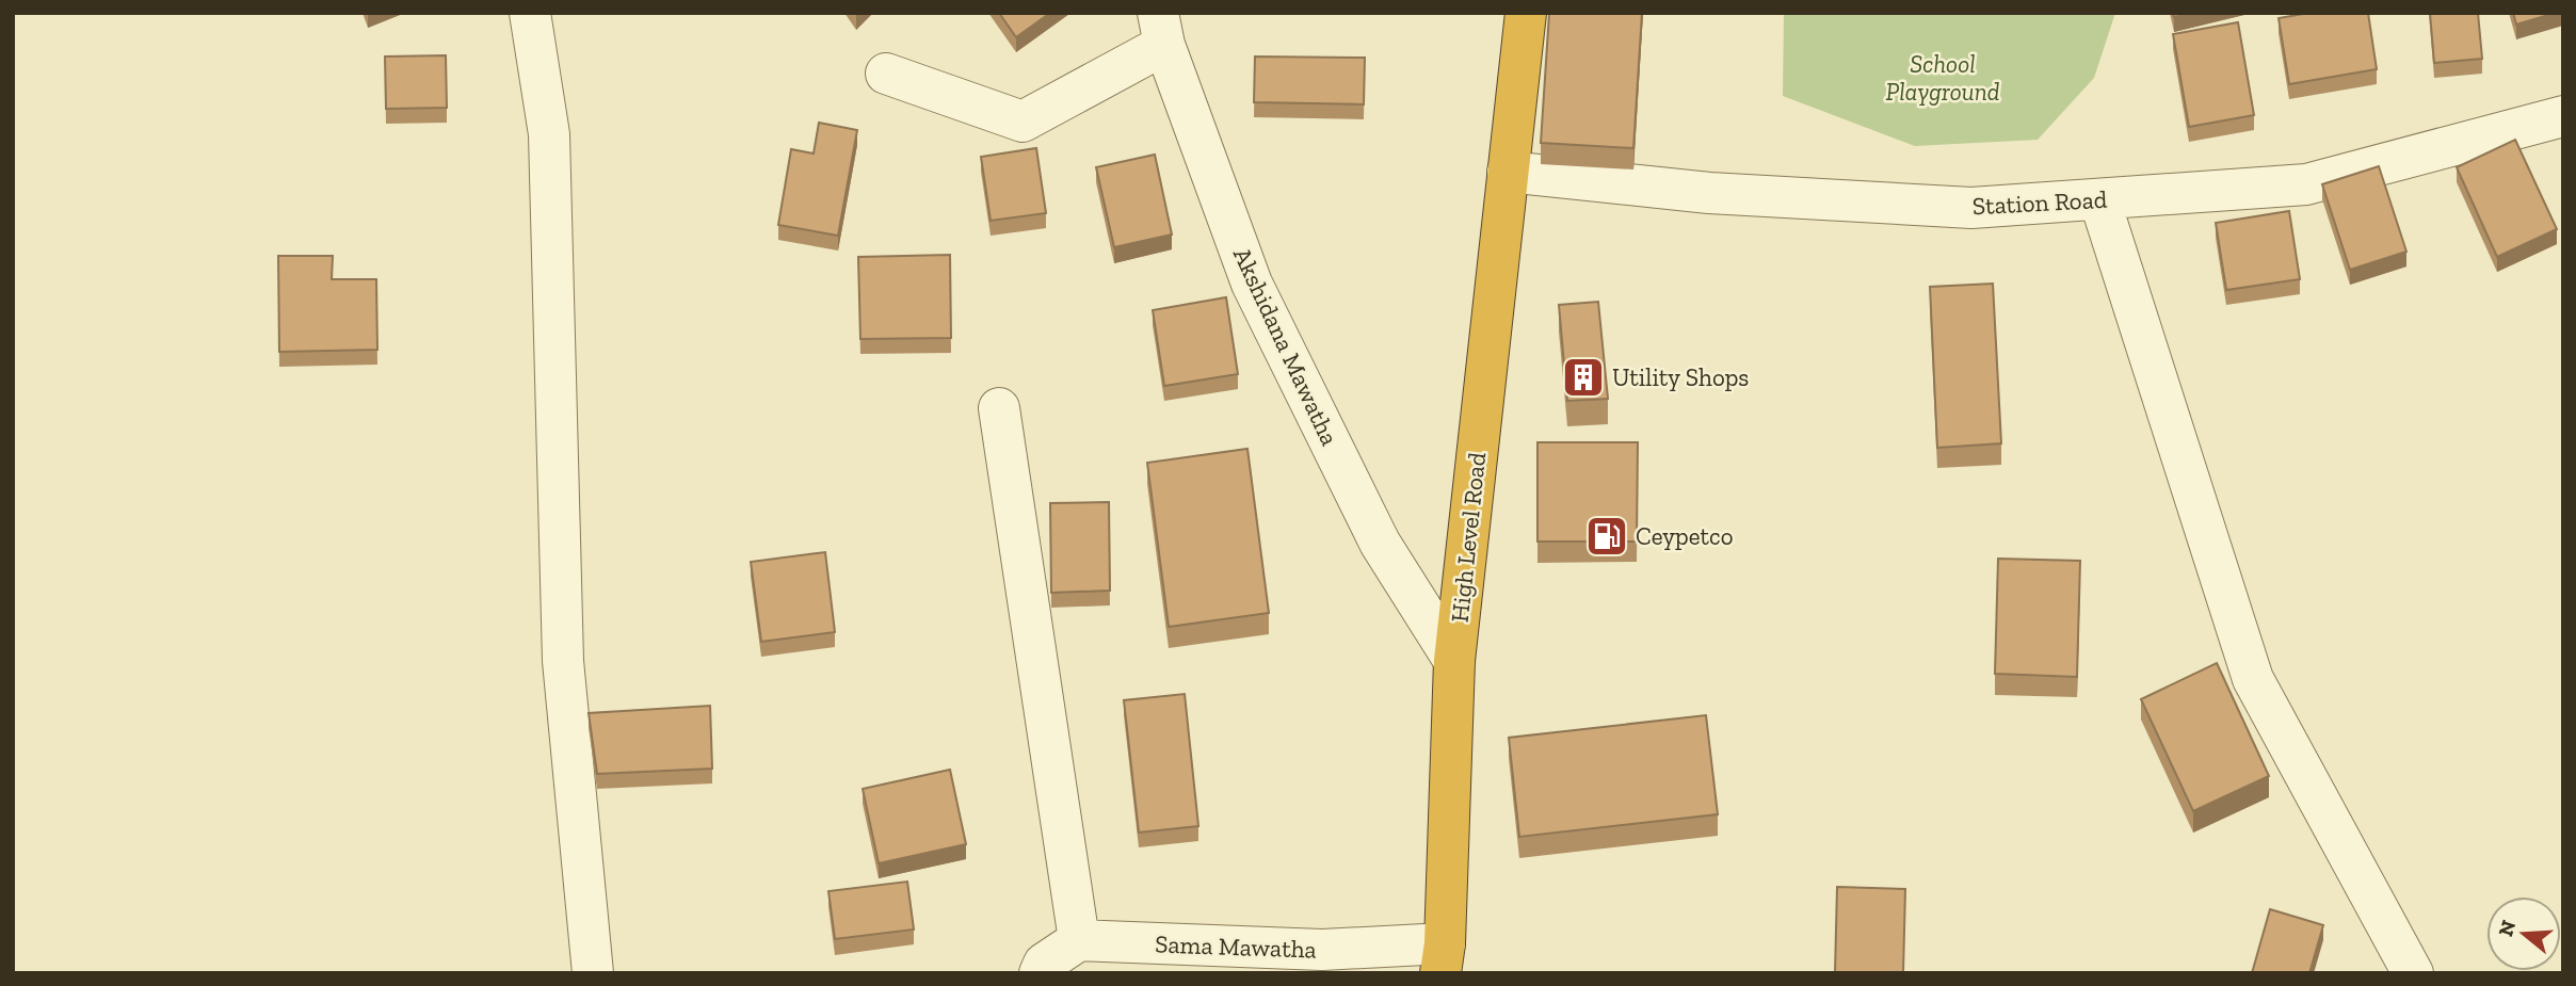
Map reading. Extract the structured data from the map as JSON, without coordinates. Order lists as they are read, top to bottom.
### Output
{
  "streets": {
    "highway": ["High Level Road"],
    "street": ["Station Road", "Akshidana Mawatha", "Sama Mawatha"]
  },
  "crossings": [
    ["Station Road", "High Level Road"],
    ["Akshidana Mawatha", "High Level Road"],
    ["High Level Road", "Sama Mawatha"]
  ],
  "parks": ["School Playground"],
  "places": {
    "building": ["Utility Shops"],
    "fuel station": ["Ceypetco"]
  },
  "north": "left"
}
